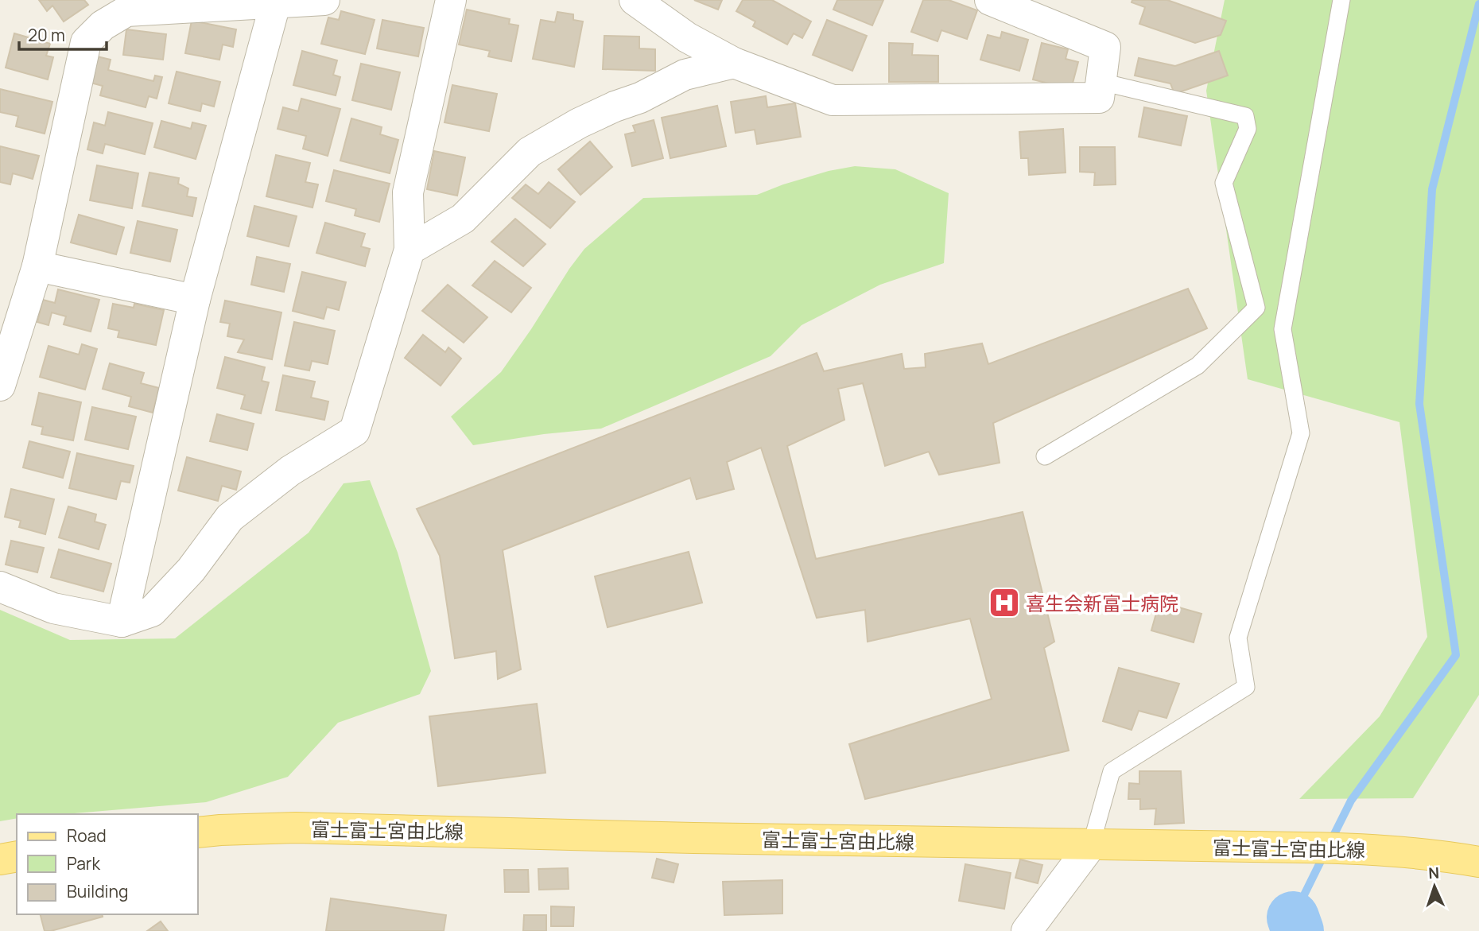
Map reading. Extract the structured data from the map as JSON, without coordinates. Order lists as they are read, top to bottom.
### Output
{
  "streets": {
    "main road": ["富士富士宮由比線"]
  },
  "places": {
    "hospital": ["喜生会新富士病院"]
  },
  "legend": ["Road", "Park", "Building"],
  "scale_bar": "20 m",
  "north": "top"
}
